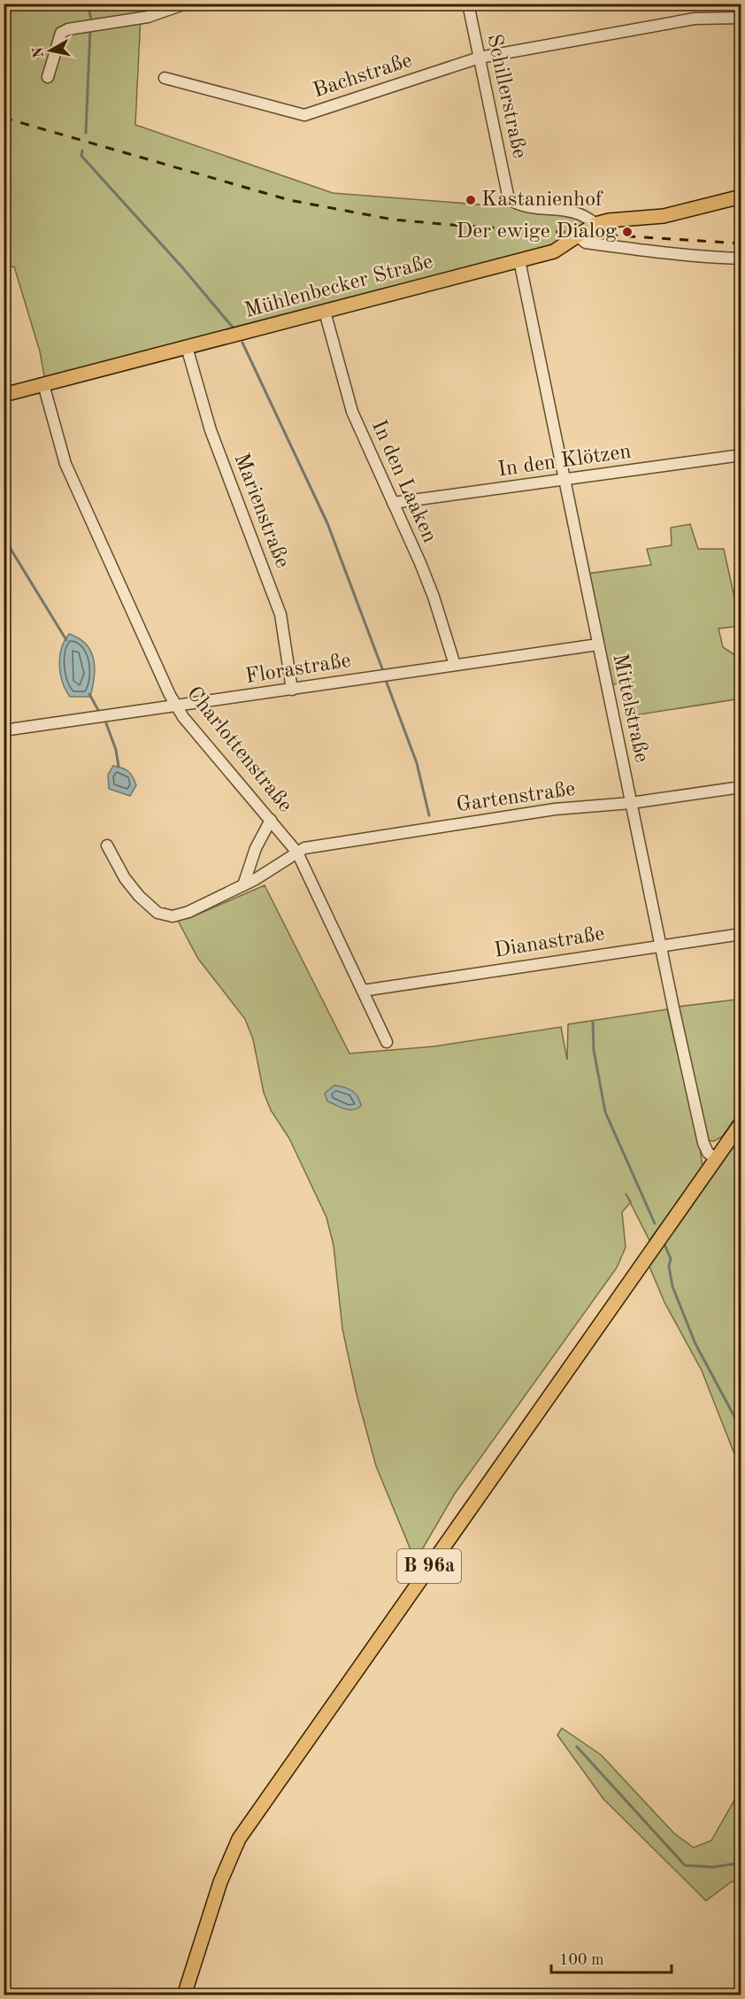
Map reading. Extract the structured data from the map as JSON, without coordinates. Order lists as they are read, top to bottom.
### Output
{
  "streets": {
    "main road": ["Mühlenbecker Straße", "B 96a"],
    "street": [
      "Bachstraße",
      "Schillerstraße",
      "In den Klötzen",
      "In den Laaken",
      "Marienstraße",
      "Florastraße",
      "Mittelstraße",
      "Charlottenstraße",
      "Gartenstraße",
      "Dianastraße"
    ]
  },
  "crossings": [
    ["Bachstraße", "Schillerstraße"],
    ["Schillerstraße", "Mühlenbecker Straße"],
    ["Mühlenbecker Straße", "In den Laaken"],
    ["Mühlenbecker Straße", "Marienstraße"],
    ["Mühlenbecker Straße", "Mittelstraße"],
    ["Mühlenbecker Straße", "Charlottenstraße"],
    ["In den Klötzen", "In den Laaken"],
    ["In den Klötzen", "Mittelstraße"],
    ["In den Laaken", "Florastraße"],
    ["Marienstraße", "Florastraße"],
    ["Florastraße", "Mittelstraße"],
    ["Florastraße", "Charlottenstraße"],
    ["Mittelstraße", "Gartenstraße"],
    ["Mittelstraße", "Dianastraße"],
    ["Mittelstraße", "B 96a"],
    ["Charlottenstraße", "Gartenstraße"],
    ["Charlottenstraße", "Dianastraße"]
  ],
  "places": ["Kastanienhof", "Der ewige Dialog"],
  "scale_bar": "100 m",
  "north": "left"
}
